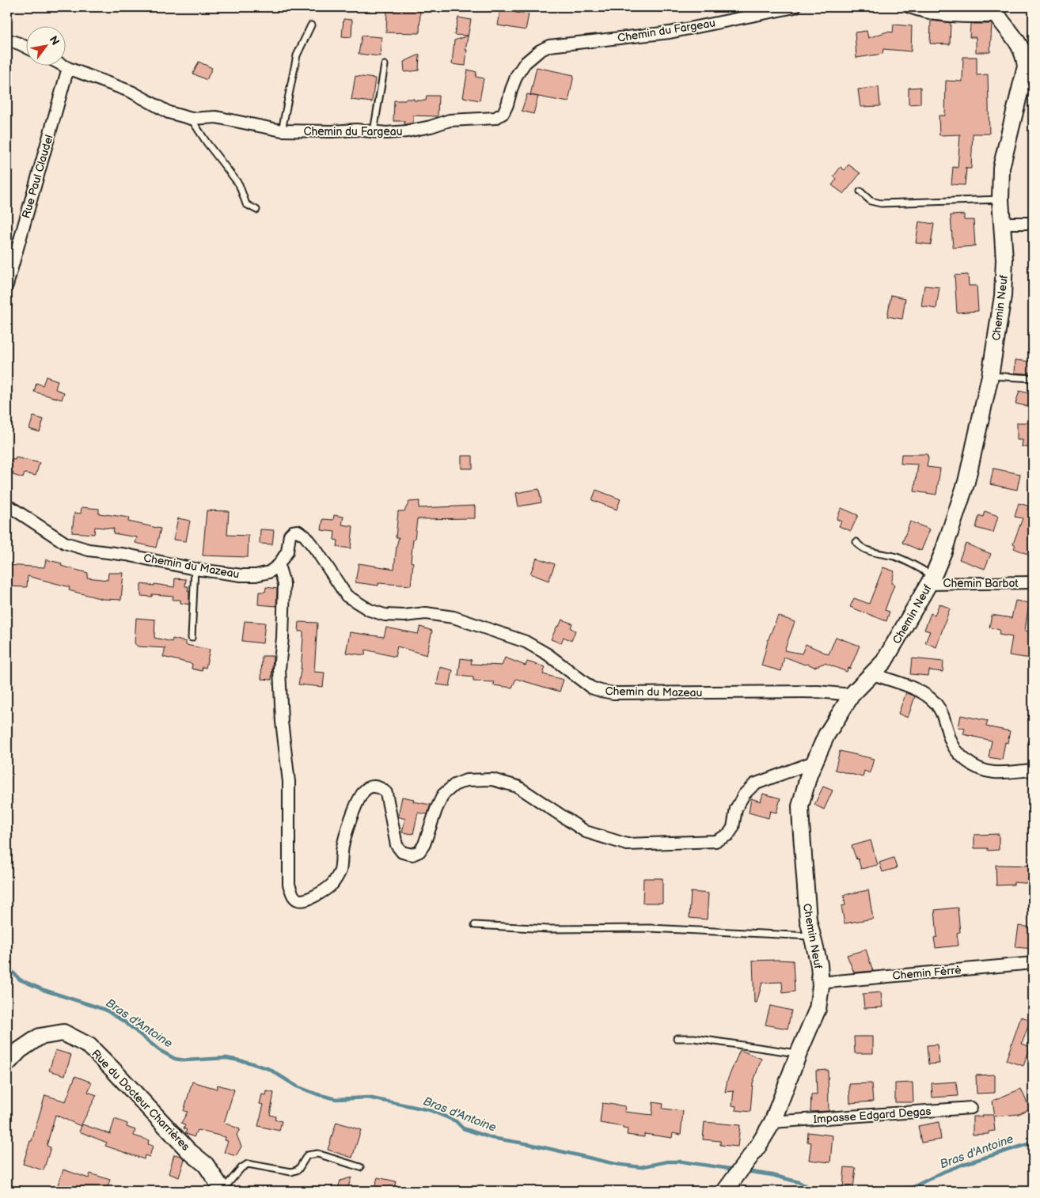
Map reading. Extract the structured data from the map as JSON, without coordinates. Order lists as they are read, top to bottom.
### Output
{
  "streets": {
    "main road": ["Chemin Neuf", "Rue du Docteur Charrières"],
    "street": [
      "Chemin du Fargeau",
      "Rue Paul Claudel",
      "Chemin du Mazeau",
      "Chemin Barbot",
      "Chemin Fèrrè",
      "Impasse Edgard Degas"
    ]
  },
  "crossings": [
    ["Chemin du Fargeau", "Rue Paul Claudel"],
    ["Chemin Neuf", "Chemin du Mazeau"],
    ["Chemin Neuf", "Chemin Barbot"],
    ["Chemin Neuf", "Chemin Fèrrè"],
    ["Chemin Neuf", "Impasse Edgard Degas"]
  ],
  "water": ["Bras d'Antoine"],
  "north": "top right"
}
